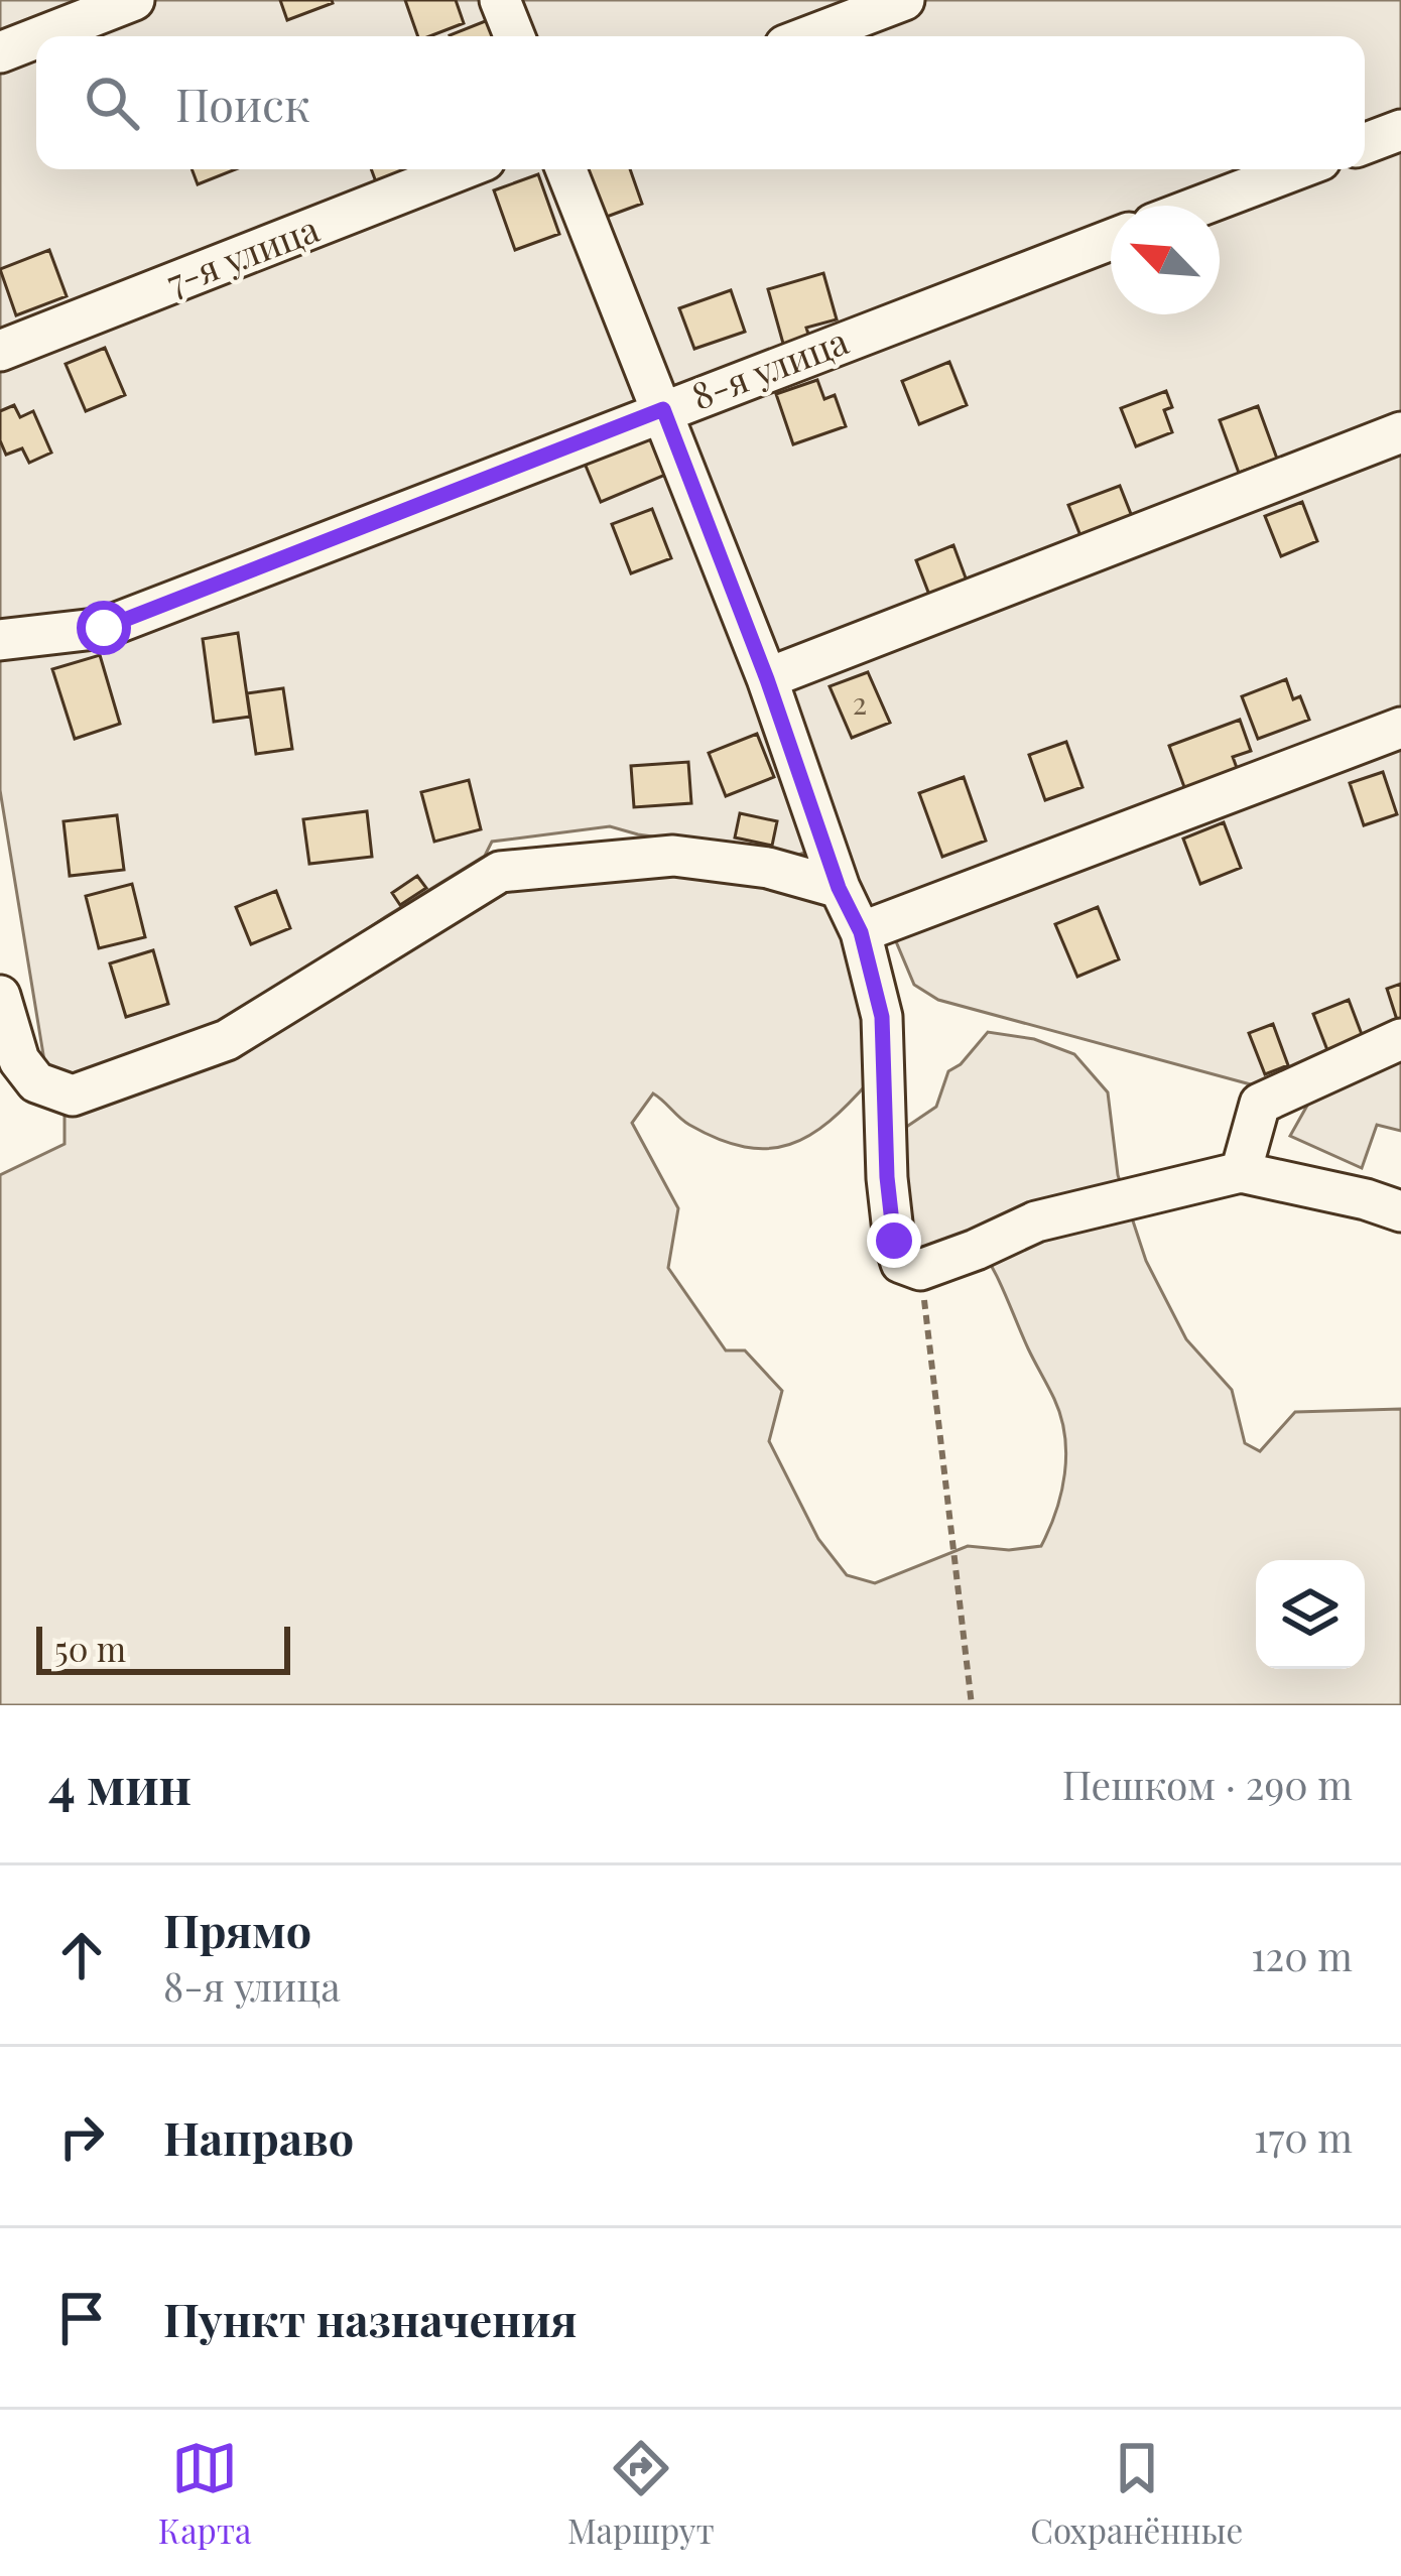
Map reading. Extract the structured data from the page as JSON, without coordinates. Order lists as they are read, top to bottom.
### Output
{
  "streets": {
    "street": ["7-я улица", "8-я улица"]
  },
  "house_numbers": ["2"],
  "scale_bar": "50 m",
  "north": "top left",
  "page": {
    "search": "Поиск",
    "scale": "50 m",
    "heading": ["4 мин", "Пешком · 290 m"],
    "list": [
      ["Прямо", "8-я улица", "120 m"],
      ["Направо", "170 m"],
      "Пункт назначения"
    ],
    "nav": ["Карта", "Маршрут", "Сохранённые"]
  }
}
